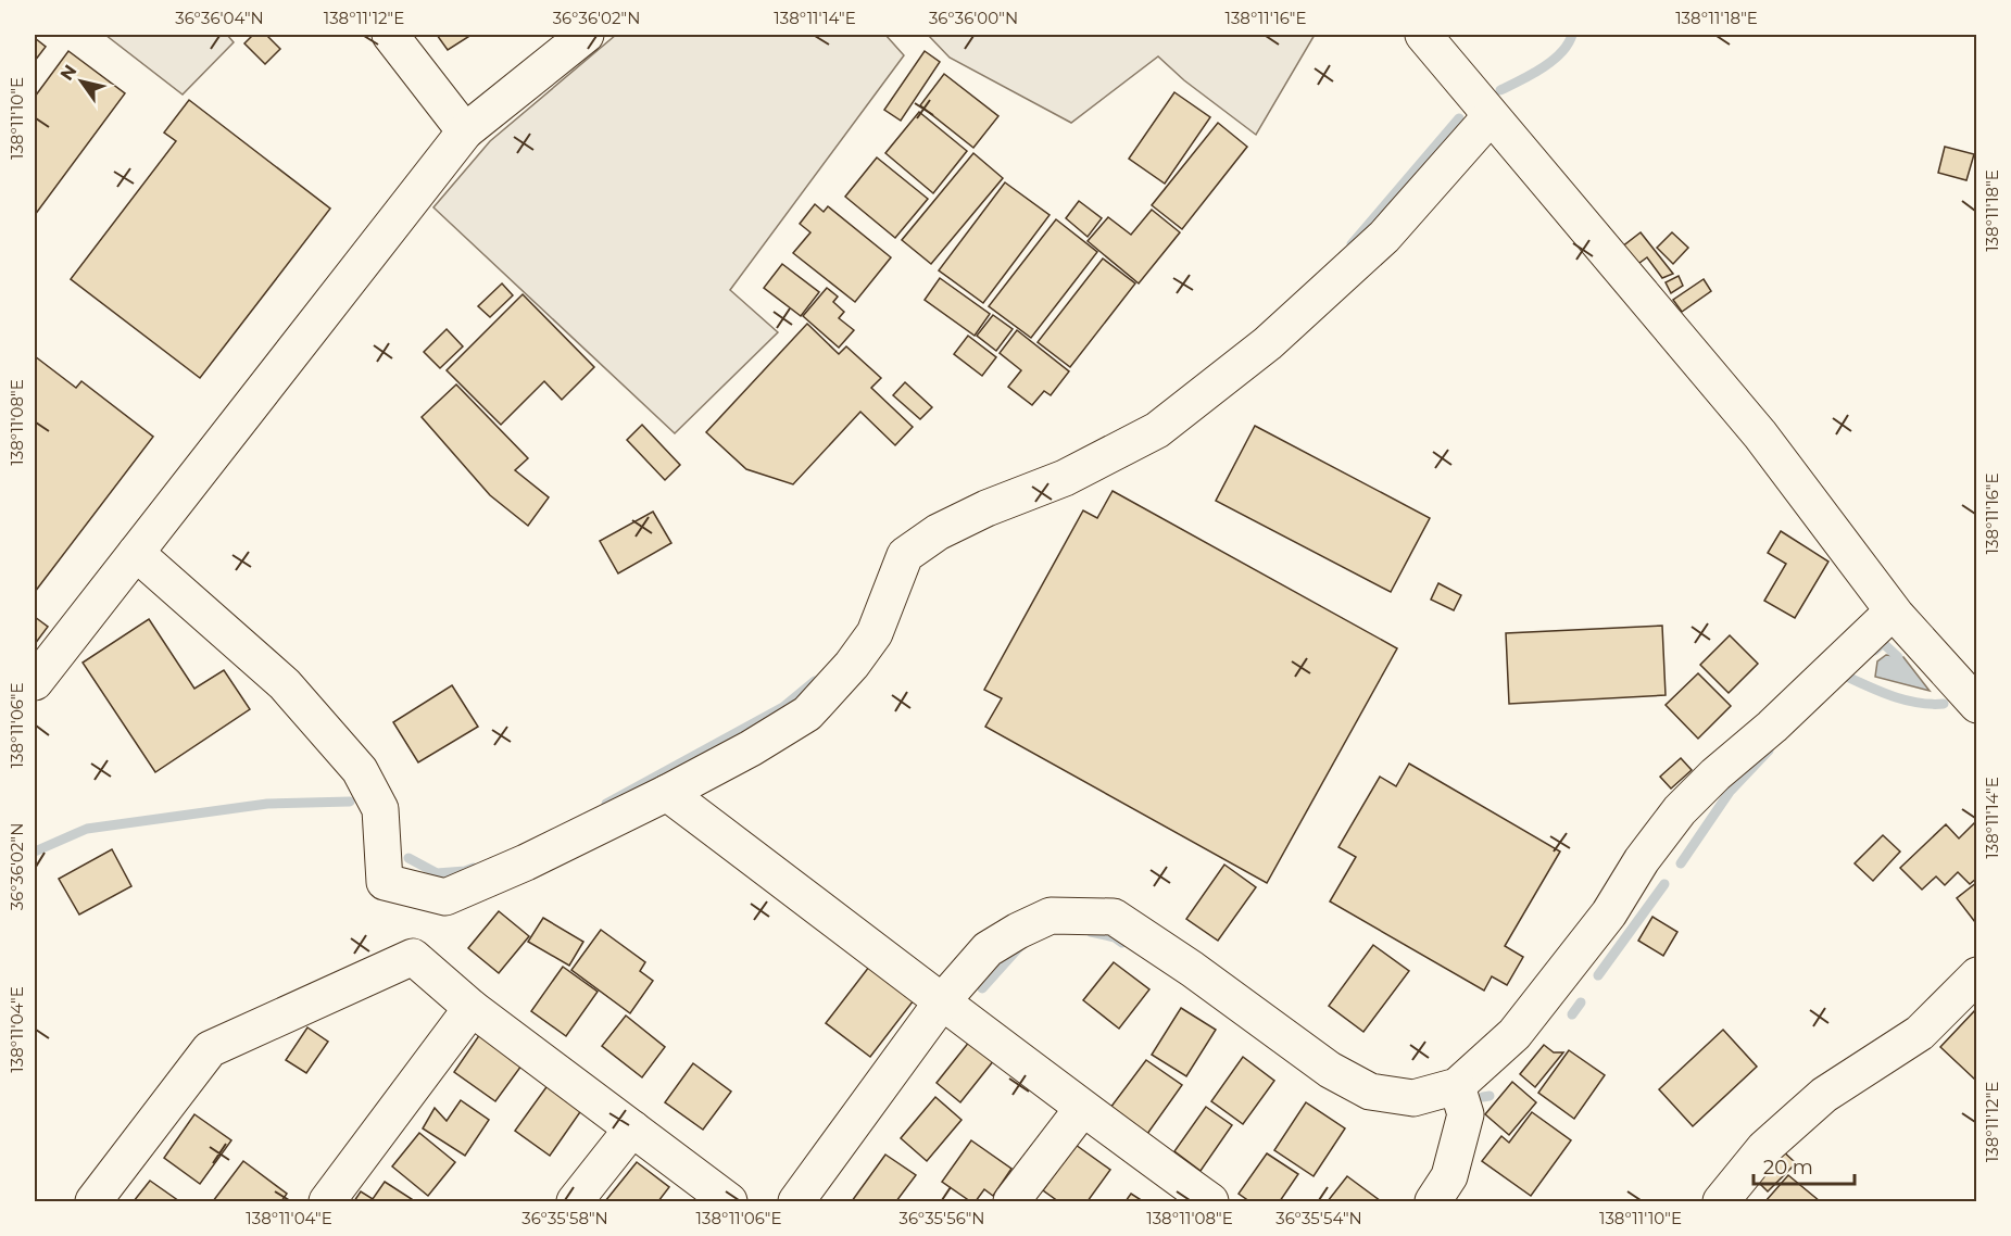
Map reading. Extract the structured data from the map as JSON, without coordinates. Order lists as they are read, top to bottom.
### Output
{
  "scale_bar": "20 m",
  "north": "top left",
  "coordinates": [
    "36°36'04\"N",
    "138°11'12\"E",
    "36°36'02\"N",
    "138°11'14\"E",
    "36°36'00\"N",
    "138°11'16\"E",
    "138°11'18\"E",
    "138°11'10\"E",
    "138°11'08\"E",
    "138°11'06\"E",
    "138°11'04\"E",
    "36°35'58\"N",
    "36°35'56\"N",
    "36°35'54\"N"
  ]
}
